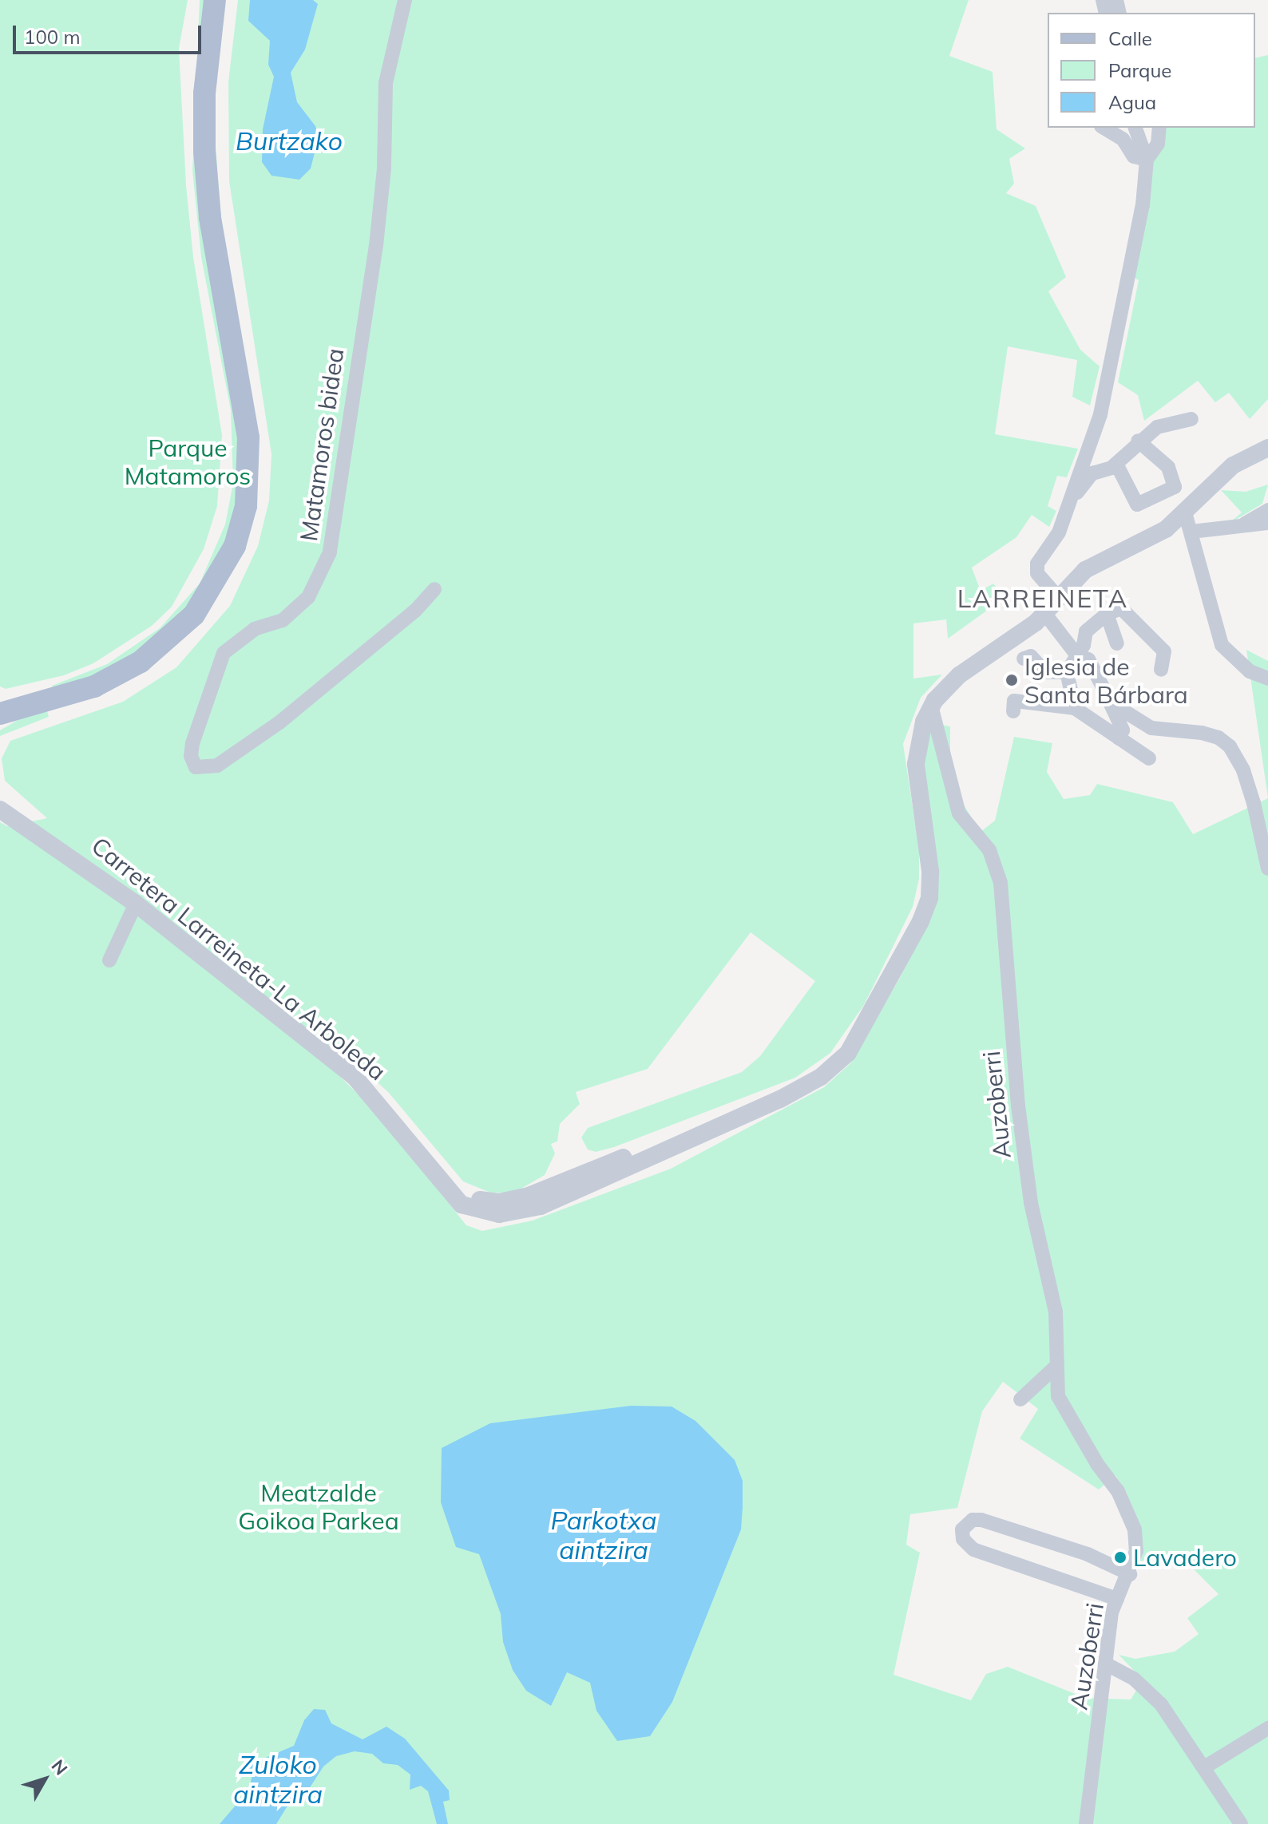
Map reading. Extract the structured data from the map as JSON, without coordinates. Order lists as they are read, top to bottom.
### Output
{
  "streets": {
    "street": ["Matamoros bidea", "Carretera Larreineta-La Arboleda", "Auzoberri"]
  },
  "crossings": [
    ["Carretera Larreineta-La Arboleda", "Auzoberri"]
  ],
  "districts": ["LARREINETA"],
  "water": ["Burtzako", "Parkotxa aintzira", "Zuloko aintzira"],
  "parks": ["Parque Matamoros", "Meatzalde Goikoa Parkea"],
  "places": ["Iglesia de Santa Bárbara", "Lavadero"],
  "legend": ["Calle", "Parque", "Agua"],
  "scale_bar": "100 m",
  "north": "top right"
}
